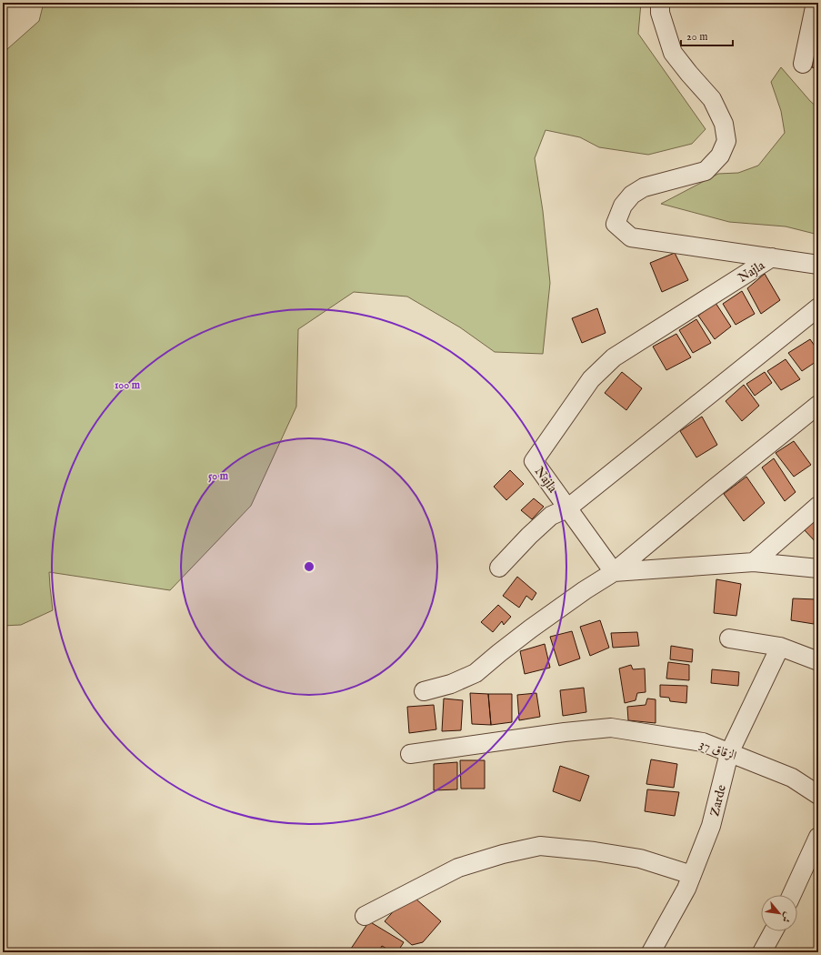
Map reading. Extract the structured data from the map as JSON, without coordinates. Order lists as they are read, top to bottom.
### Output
{
  "streets": {
    "street": ["Najla", "الزقاق 37", "Zarde"]
  },
  "crossings": [
    ["الزقاق 37", "Zarde"]
  ],
  "scale_bar": "20 m",
  "north": "bottom right",
  "rings": ["100 m", "50 m"]
}
